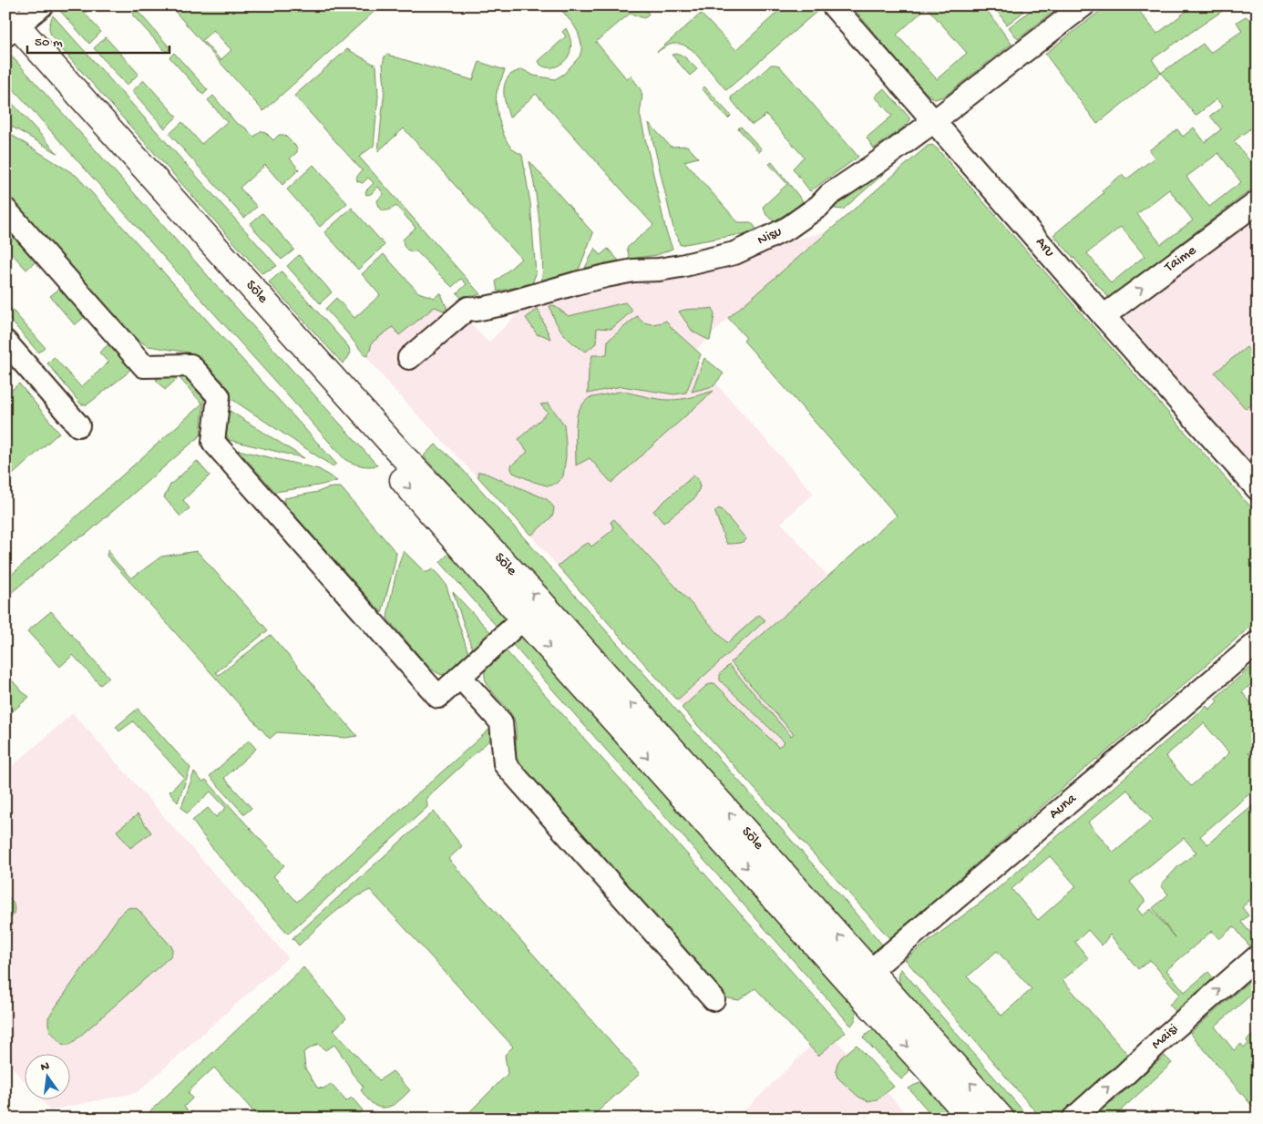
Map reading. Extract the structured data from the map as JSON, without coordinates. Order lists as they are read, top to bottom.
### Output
{
  "streets": {
    "main road": ["Sõle"],
    "street": [
      "Nisu",
      "Aru",
      "Taime",
      "Auna",
      "Maisi"
    ]
  },
  "crossings": [
    ["Nisu", "Aru"],
    ["Aru", "Taime"],
    ["Sõle", "Auna"]
  ],
  "one_way": ["Taime", "Maisi"],
  "scale_bar": "50 m",
  "north": "top"
}
